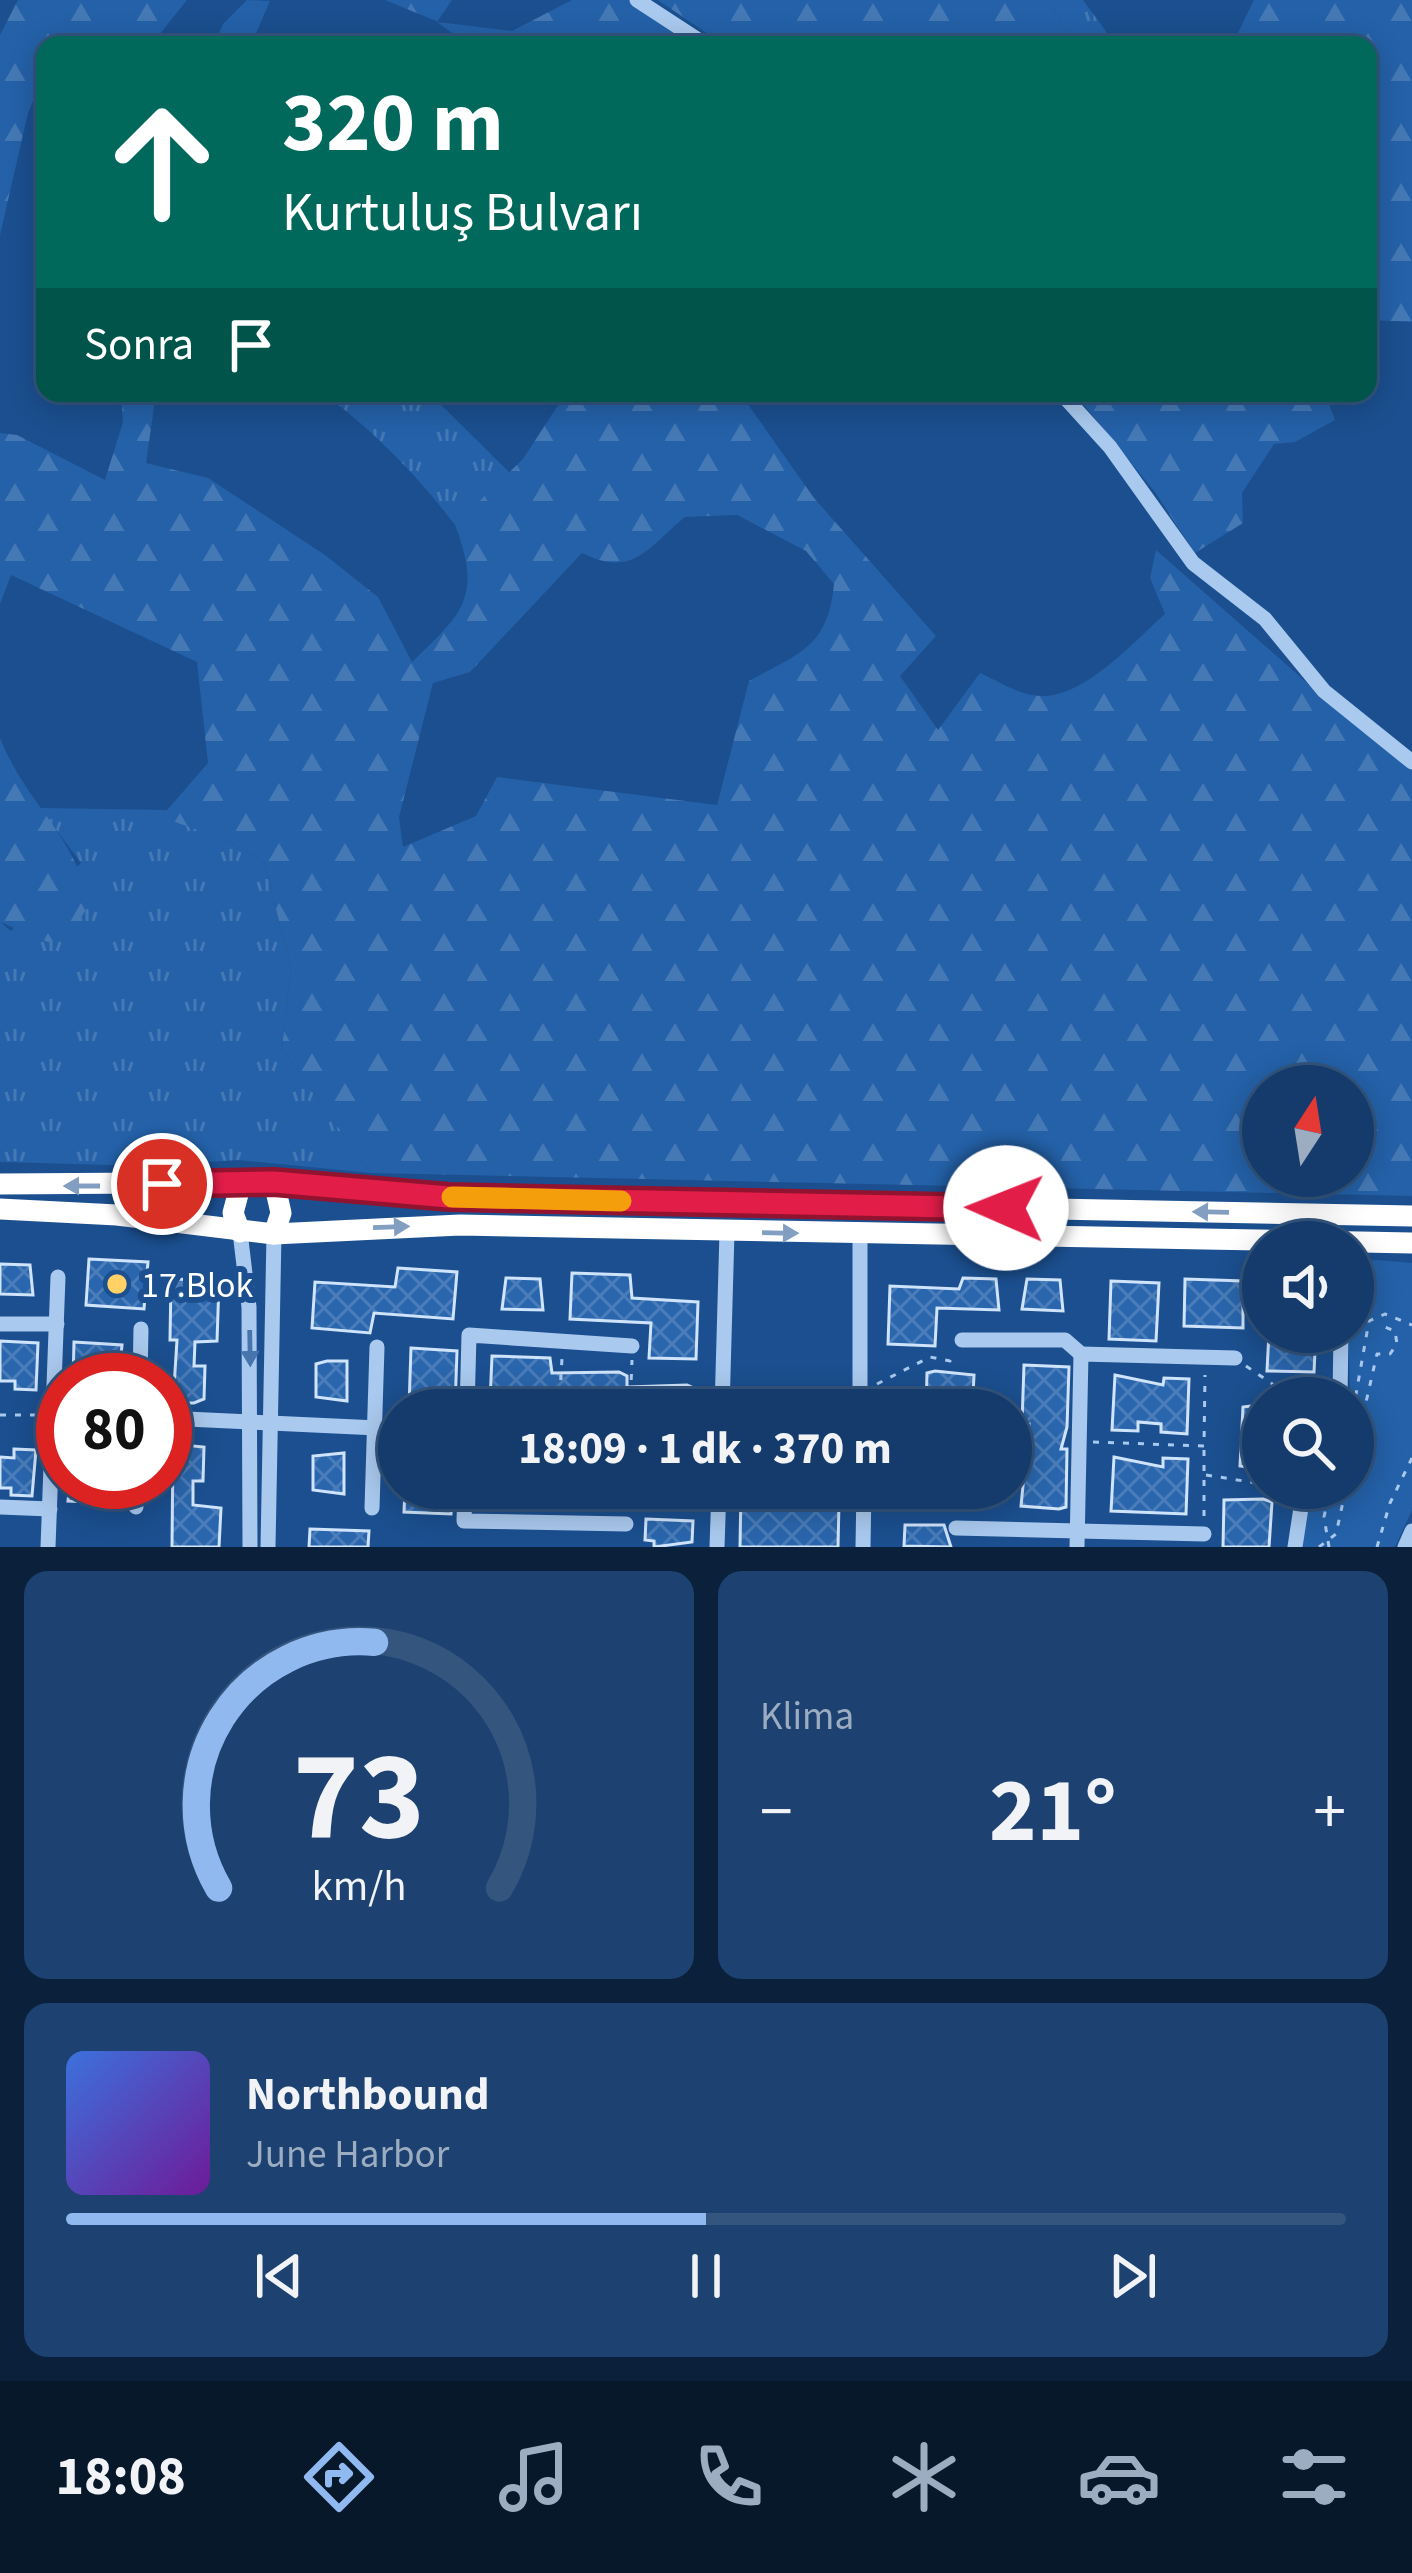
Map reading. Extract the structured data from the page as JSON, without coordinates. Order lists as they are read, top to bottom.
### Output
{
  "places": ["17.Blok"],
  "north": "top",
  "page": {
    "turn": ["320 m", "Kurtuluş Bulvarı"],
    "then": "Sonra",
    "limit": "80",
    "trip": "18:09 · 1 dk · 370 m",
    "tile": "Klima",
    "heat": ["−", "21°", "+"],
    "song": ["Northbound", "June Harbor"],
    "tabs": "18:08",
    "gauge": ["73", "km/h"]
  }
}
